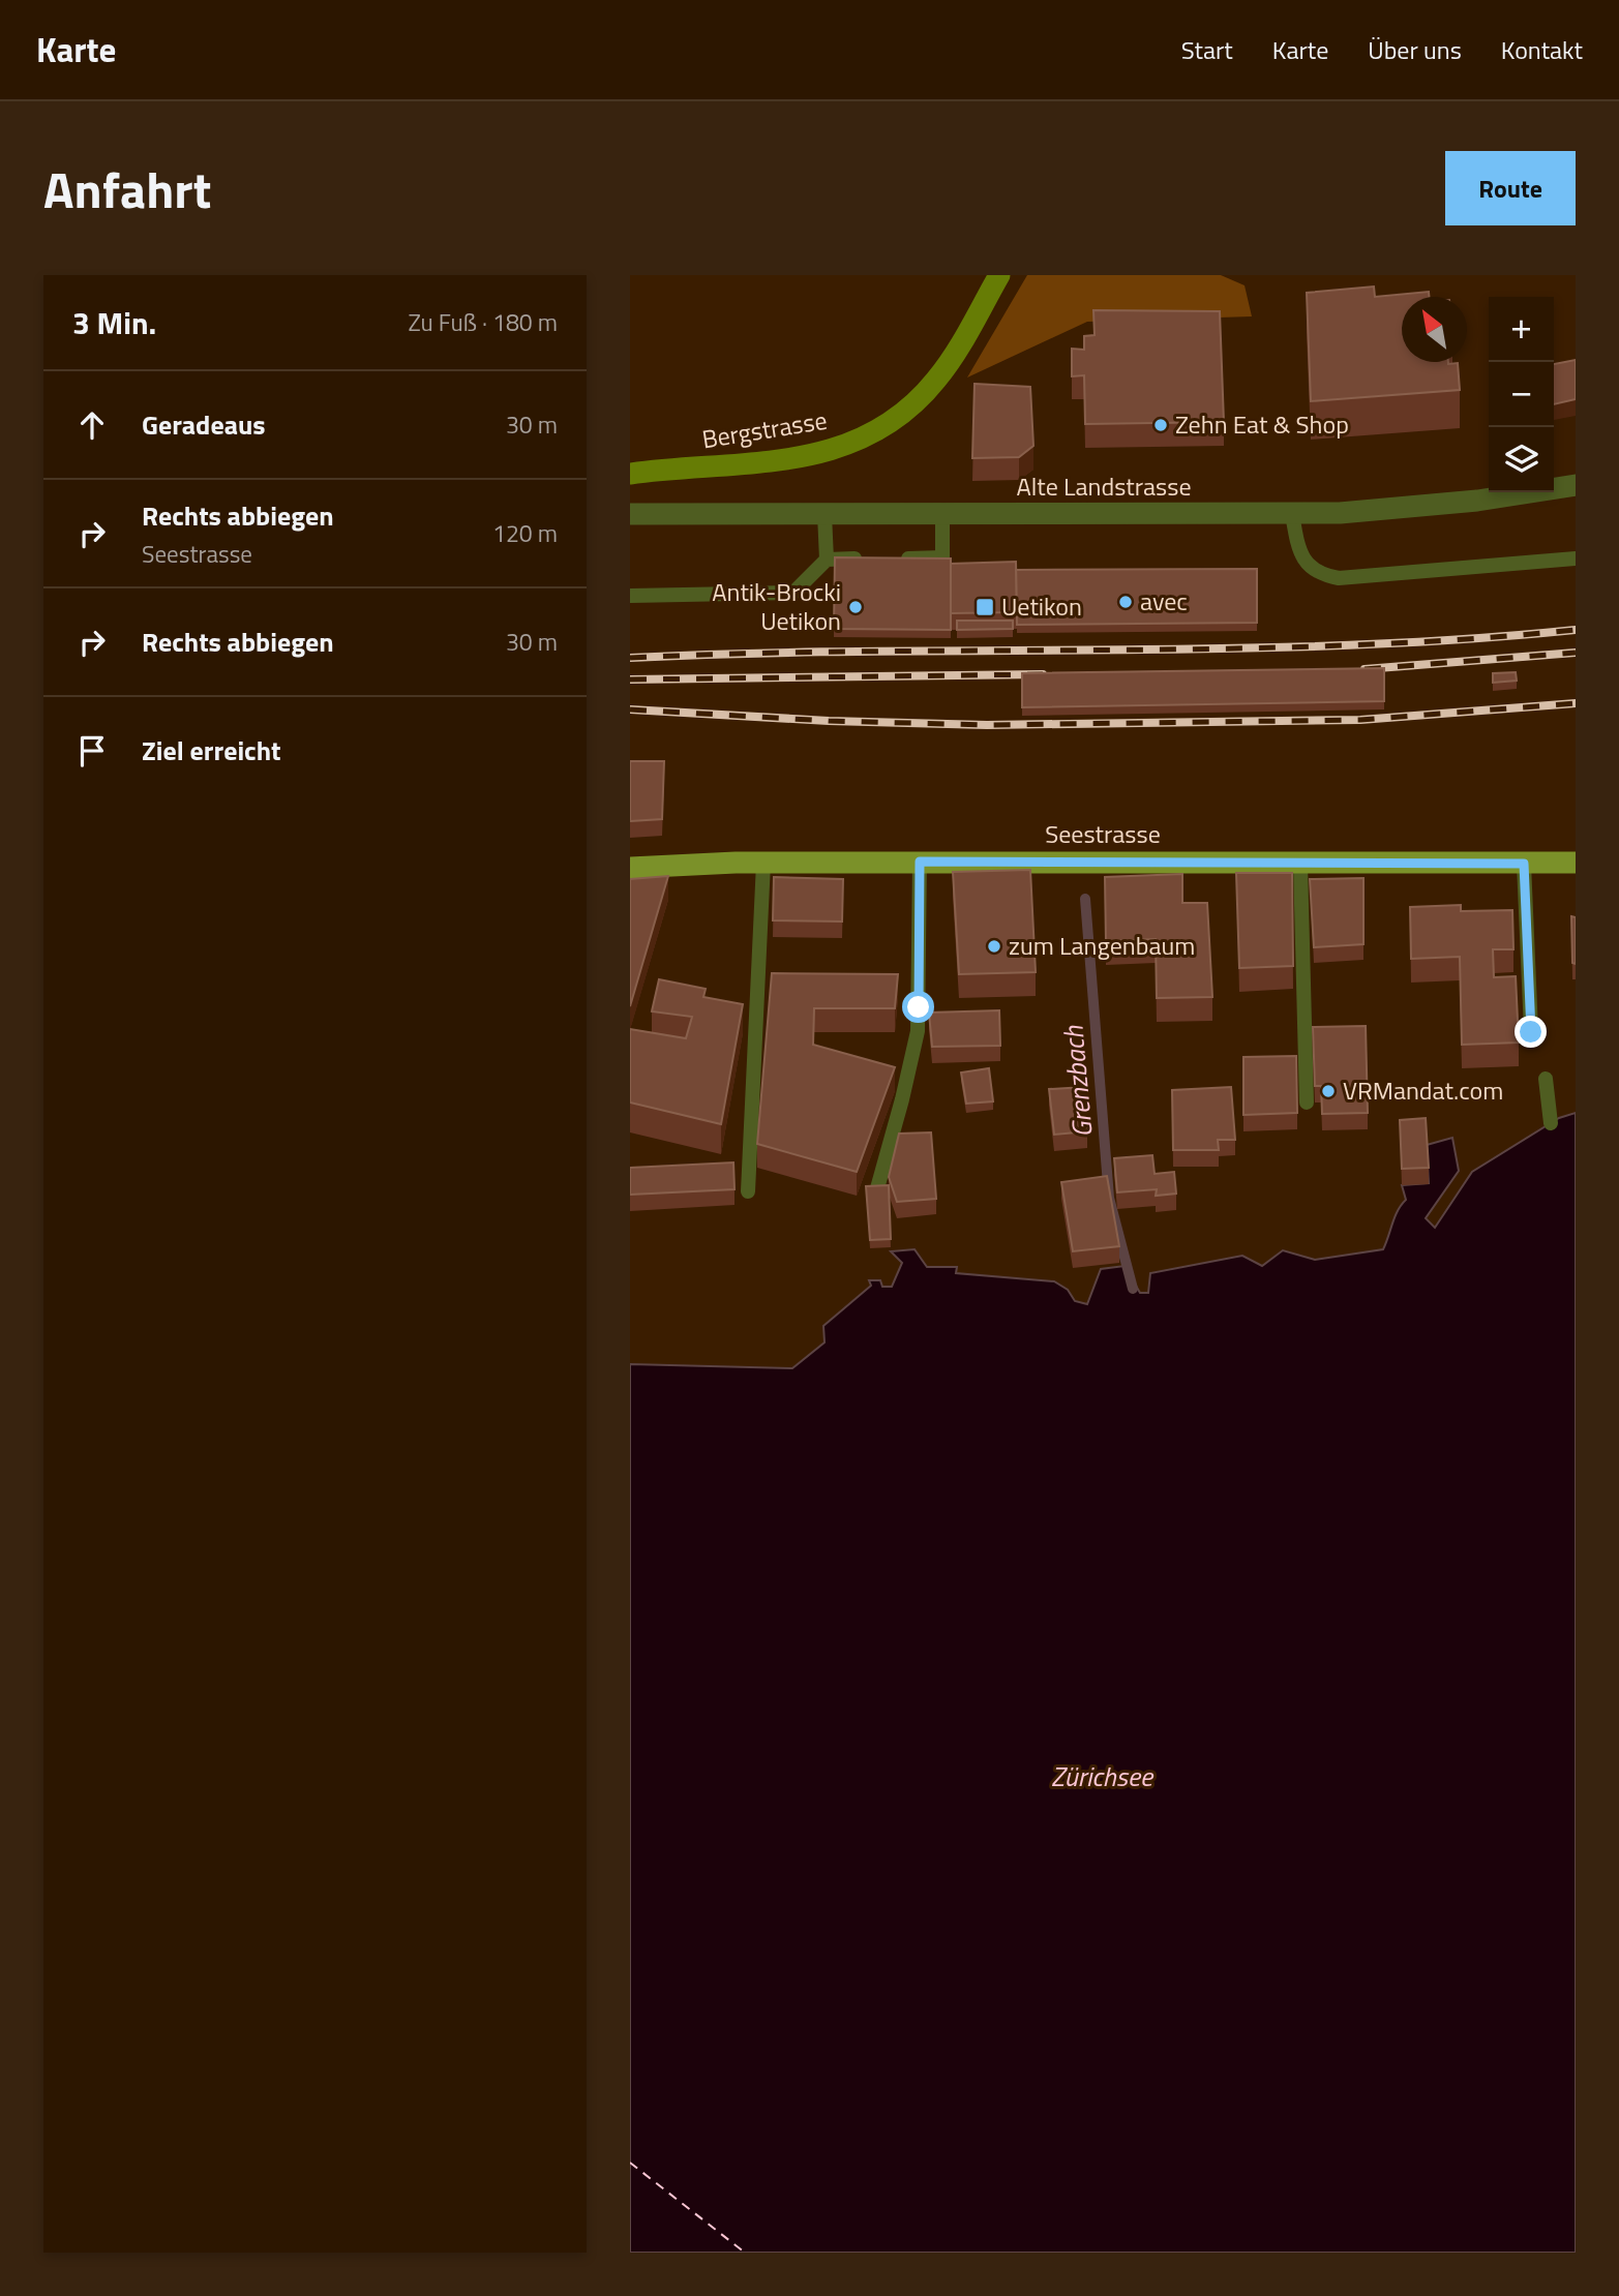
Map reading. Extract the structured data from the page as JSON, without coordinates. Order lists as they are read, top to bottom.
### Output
{
  "streets": {
    "main road": ["Seestrasse"],
    "street": ["Bergstrasse", "Alte Landstrasse"]
  },
  "water": ["Grenzbach", "Zürichsee"],
  "places": {
    "other": [
      "Zehn Eat & Shop",
      "avec",
      "Antik-Brocki Uetikon",
      "zum Langenbaum",
      "VRMandat.com"
    ],
    "transit": ["Uetikon"]
  },
  "north": "top left",
  "page": {
    "header": "Karte",
    "nav": [
      "Start",
      "Karte",
      "Über uns",
      "Kontakt"
    ],
    "title": "Anfahrt",
    "buttons": "Route",
    "heading": ["3 Min.", "Zu Fuß · 180 m"],
    "map_buttons": ["+", "−"],
    "list": [
      ["Geradeaus", "30 m"],
      ["Rechts abbiegen", "Seestrasse", "120 m"],
      ["Rechts abbiegen", "30 m"],
      "Ziel erreicht"
    ]
  }
}
